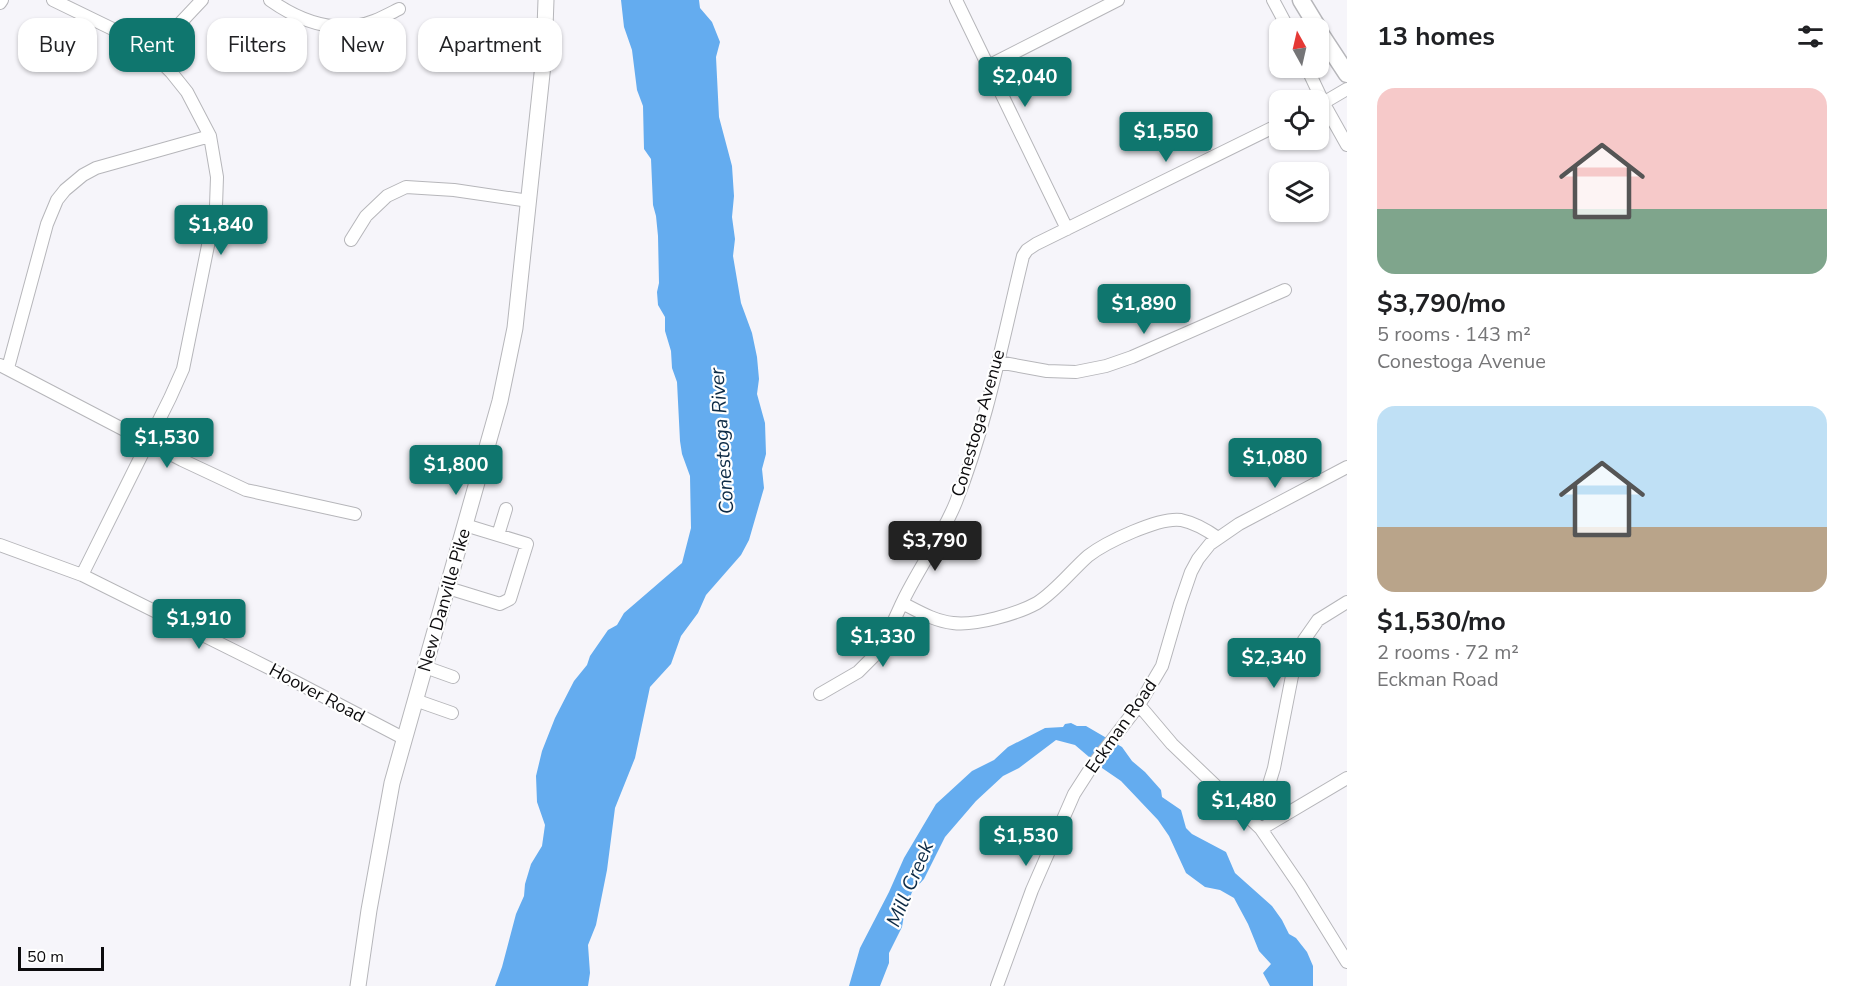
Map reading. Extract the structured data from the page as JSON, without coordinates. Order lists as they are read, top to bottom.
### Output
{
  "streets": {
    "main road": ["New Danville Pike"],
    "street": ["Conestoga Avenue", "Hoover Road", "Eckman Road"]
  },
  "crossings": [
    ["New Danville Pike", "Hoover Road"]
  ],
  "water": ["Conestoga River", "Mill Creek"],
  "scale_bar": "50 m",
  "north": "top",
  "page": {
    "heading": "13 homes",
    "chip": [
      "Buy",
      "Rent",
      "Filters",
      "New",
      "Apartment"
    ],
    "price": [
      "$2,040",
      "$1,550",
      "$1,840",
      "$1,890",
      "$1,530",
      "$1,080",
      "$1,800",
      "$3,790",
      "$1,910",
      "$1,330",
      "$2,340",
      "$1,480",
      "$1,530"
    ],
    "list": [
      {
        "name": "$3,790/mo",
        "note": "5 rooms · 143 m² · Conestoga Avenue"
      },
      {
        "name": "$1,530/mo",
        "note": "2 rooms · 72 m² · Eckman Road"
      }
    ],
    "scale": "50 m"
  }
}
